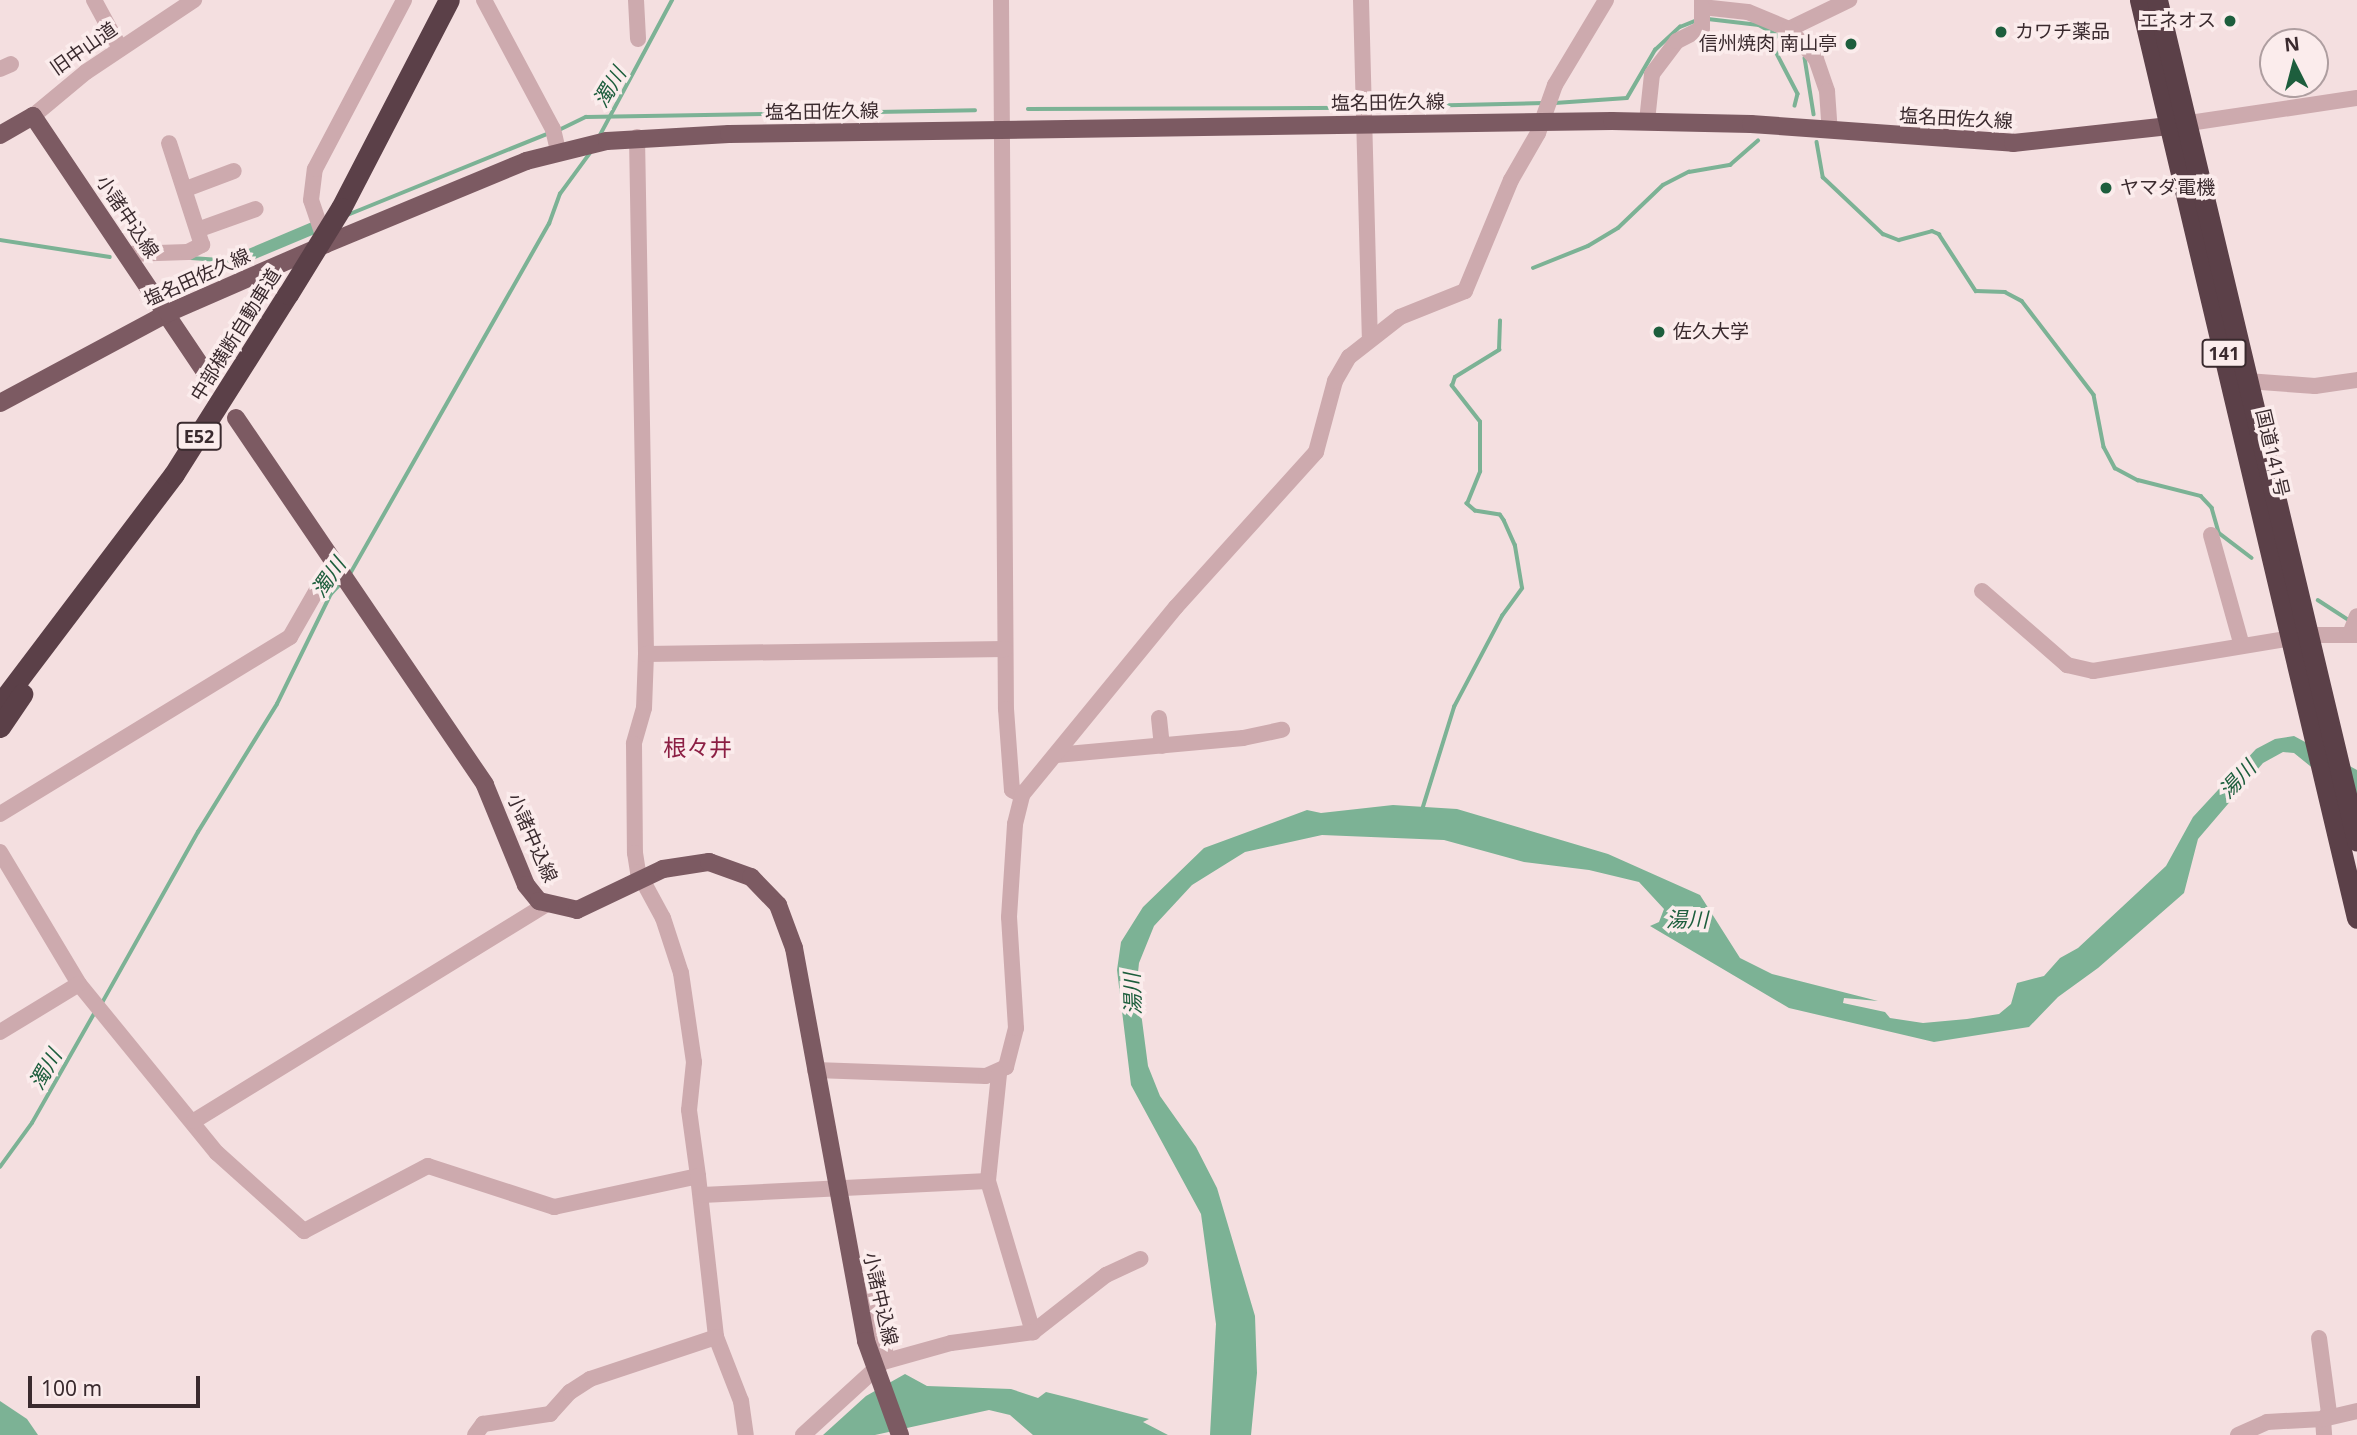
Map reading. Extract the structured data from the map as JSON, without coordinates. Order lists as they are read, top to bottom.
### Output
{
  "streets": {
    "highway": [
      "中部横断自動車道",
      "141",
      "E52",
      "国道141号"
    ],
    "main road": ["旧中山道", "塩名田佐久線", "小諸中込線"]
  },
  "crossings": [
    ["旧中山道", "小諸中込線"],
    ["塩名田佐久線", "小諸中込線"],
    ["塩名田佐久線", "国道141号"]
  ],
  "districts": ["根々井"],
  "water": ["濁川", "湯川"],
  "places": [
    "エネオス",
    "カワチ薬品",
    "信州焼肉 南山亭",
    "ヤマダ電機",
    "佐久大学"
  ],
  "scale_bar": "100 m",
  "north": "top"
}
